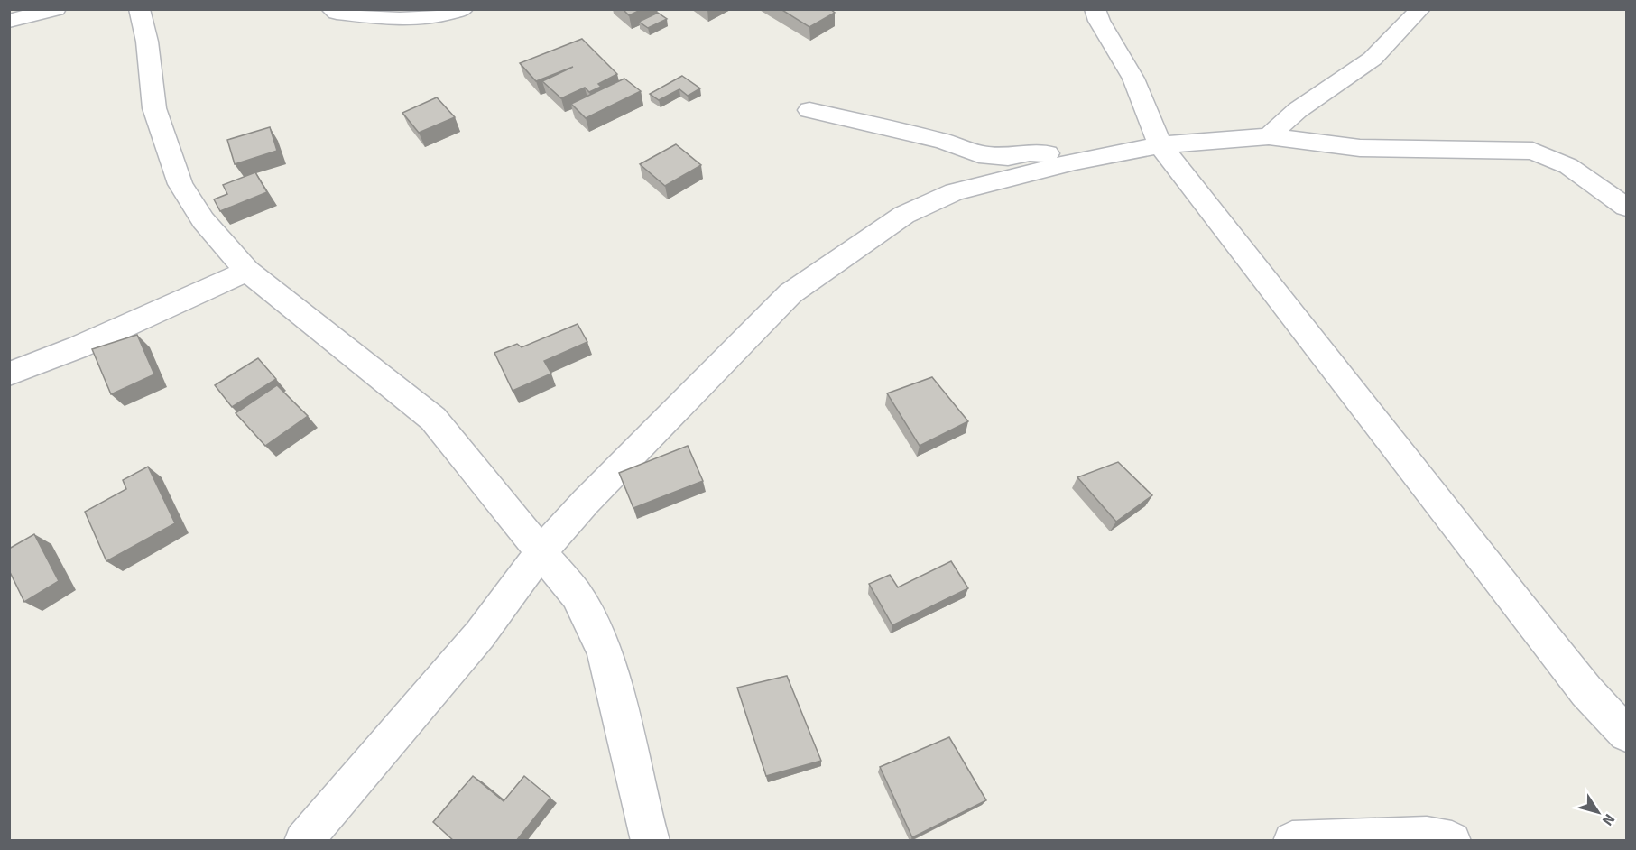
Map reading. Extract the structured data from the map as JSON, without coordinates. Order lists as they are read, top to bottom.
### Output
{
  "north": "bottom right"
}
